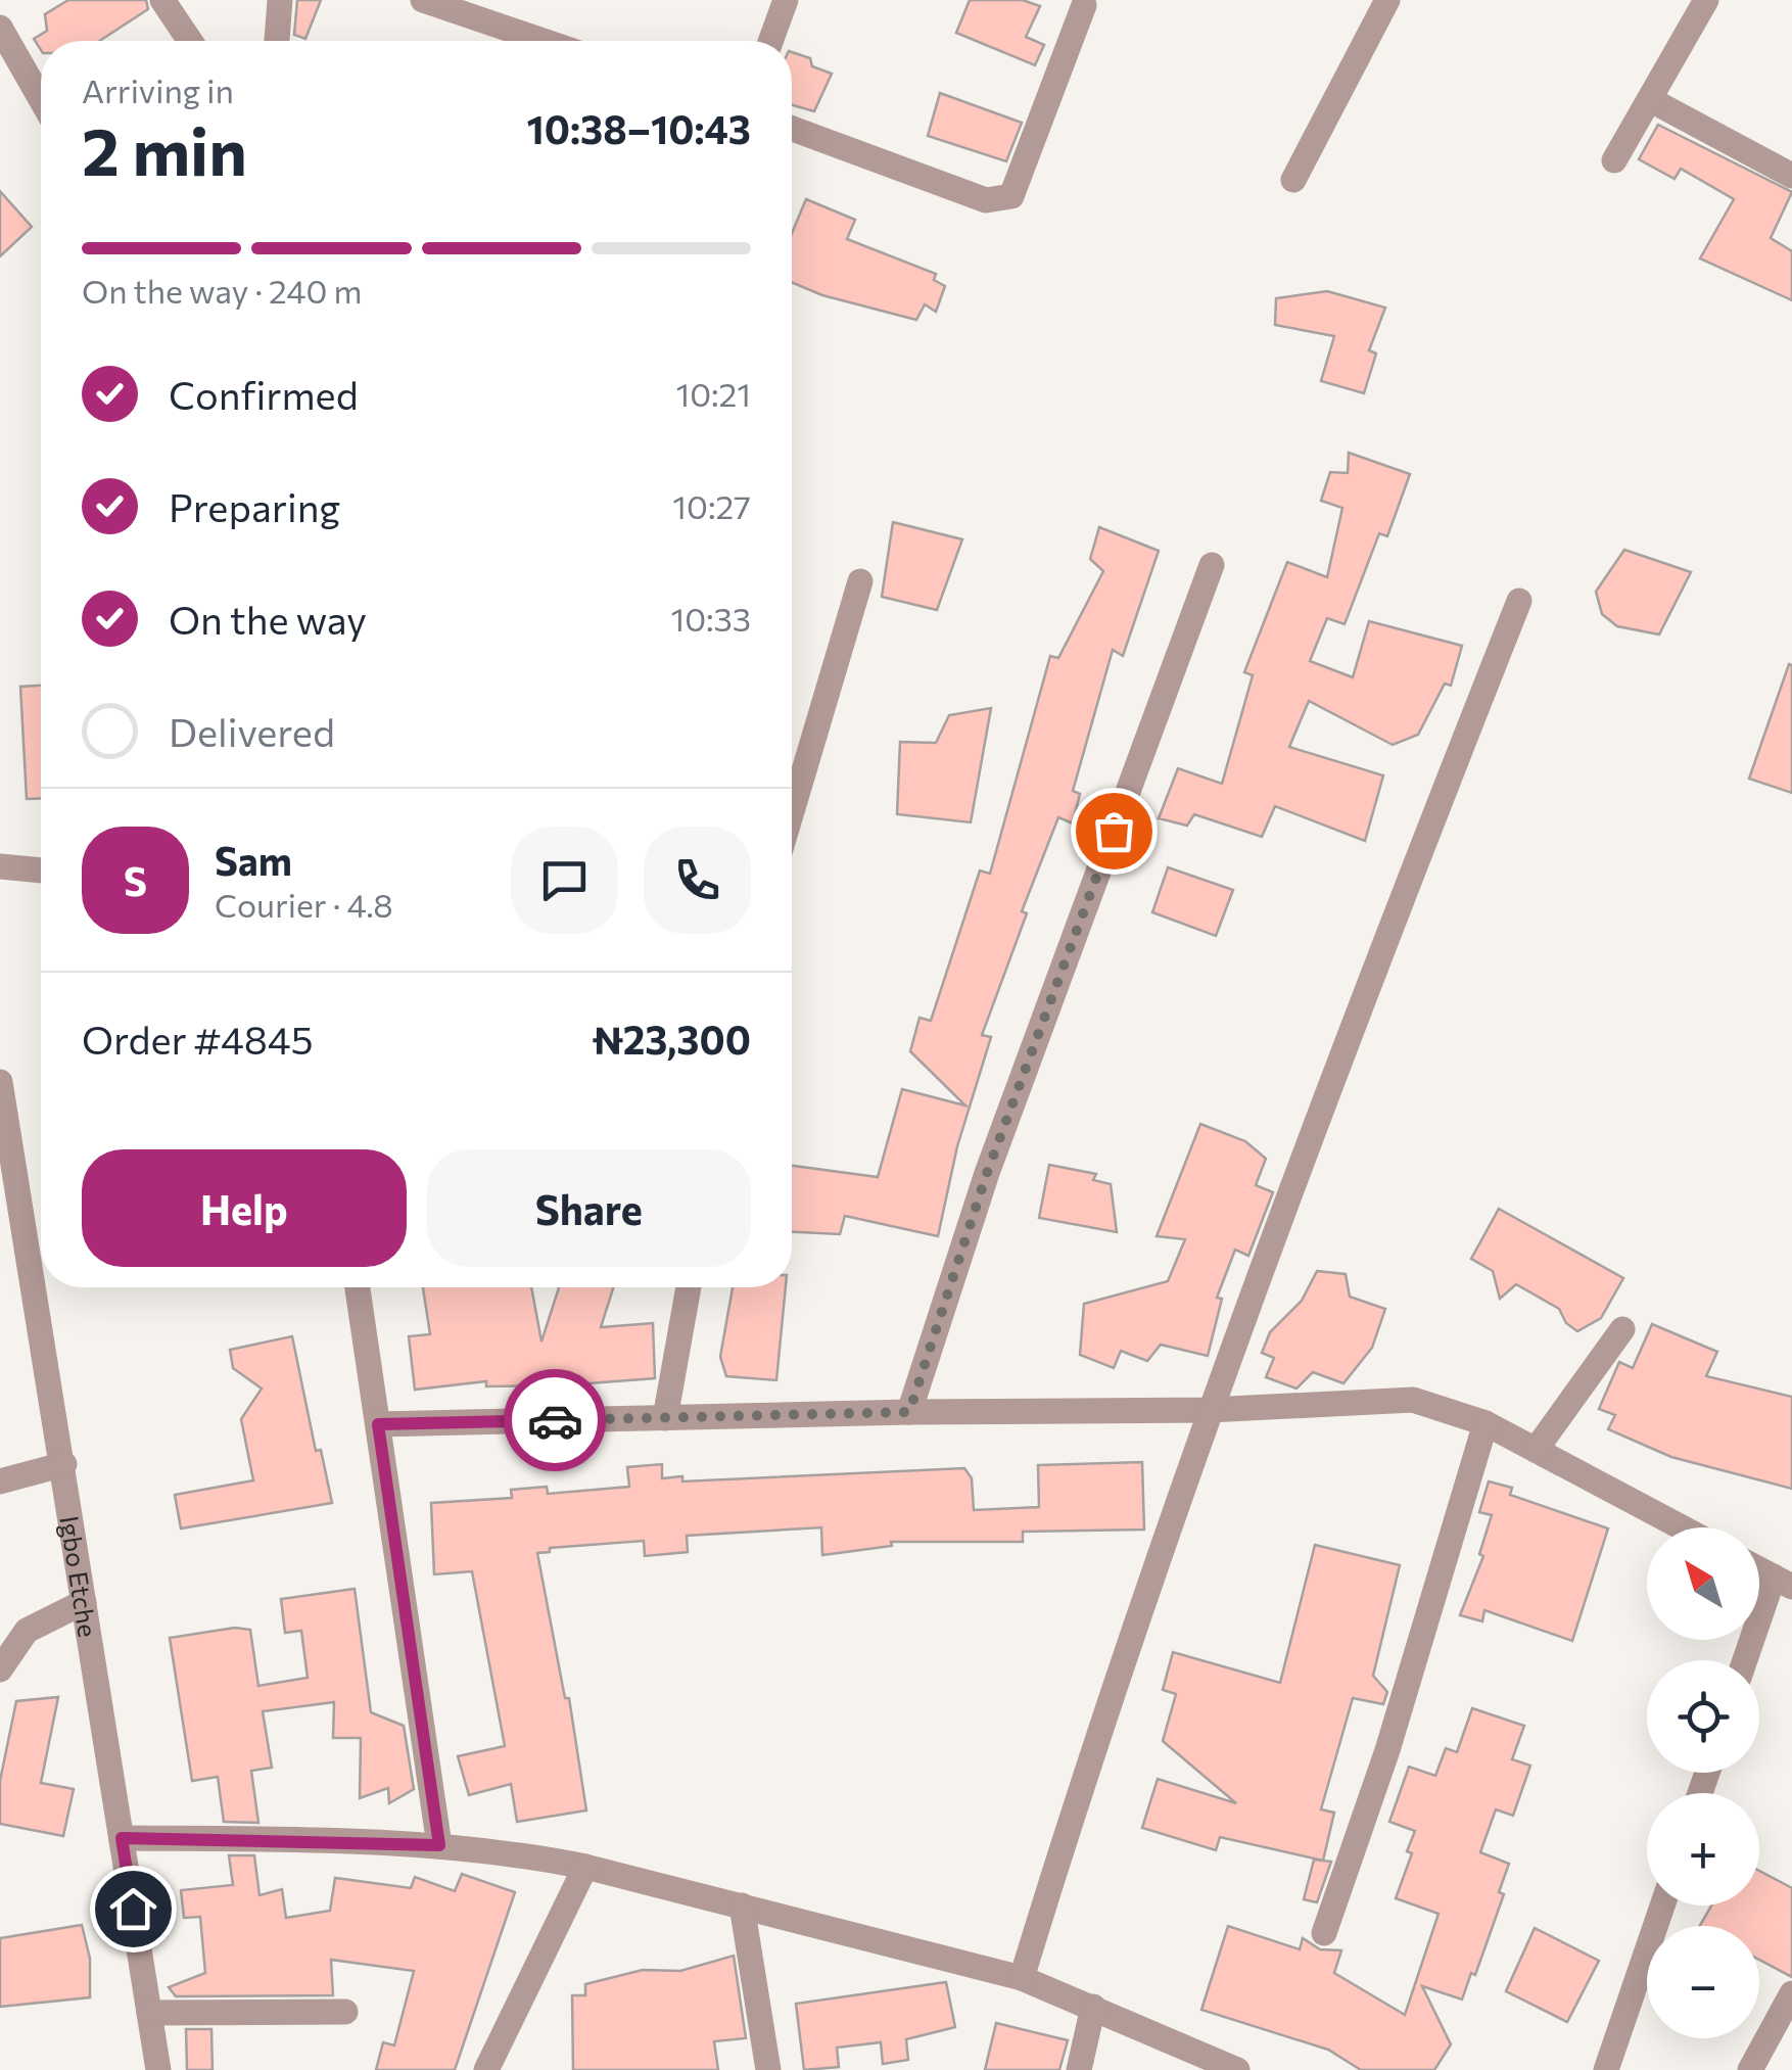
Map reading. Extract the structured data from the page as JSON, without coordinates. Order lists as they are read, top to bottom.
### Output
{
  "streets": {
    "street": ["Igbo Etche"]
  },
  "north": "top left",
  "page": {
    "heading": ["2 min", "Arriving in", "10:38–10:43"],
    "panel": [
      "Sam",
      "Courier · 4.8",
      "Order #4845",
      "₦23,300"
    ],
    "bar": "On the way · 240 m",
    "list": [
      ["Confirmed", "10:21"],
      ["Preparing", "10:27"],
      ["On the way", "10:33"],
      "Delivered"
    ],
    "round": "S",
    "buttons": ["Help", "Share"],
    "map_buttons": ["+", "−"]
  }
}
